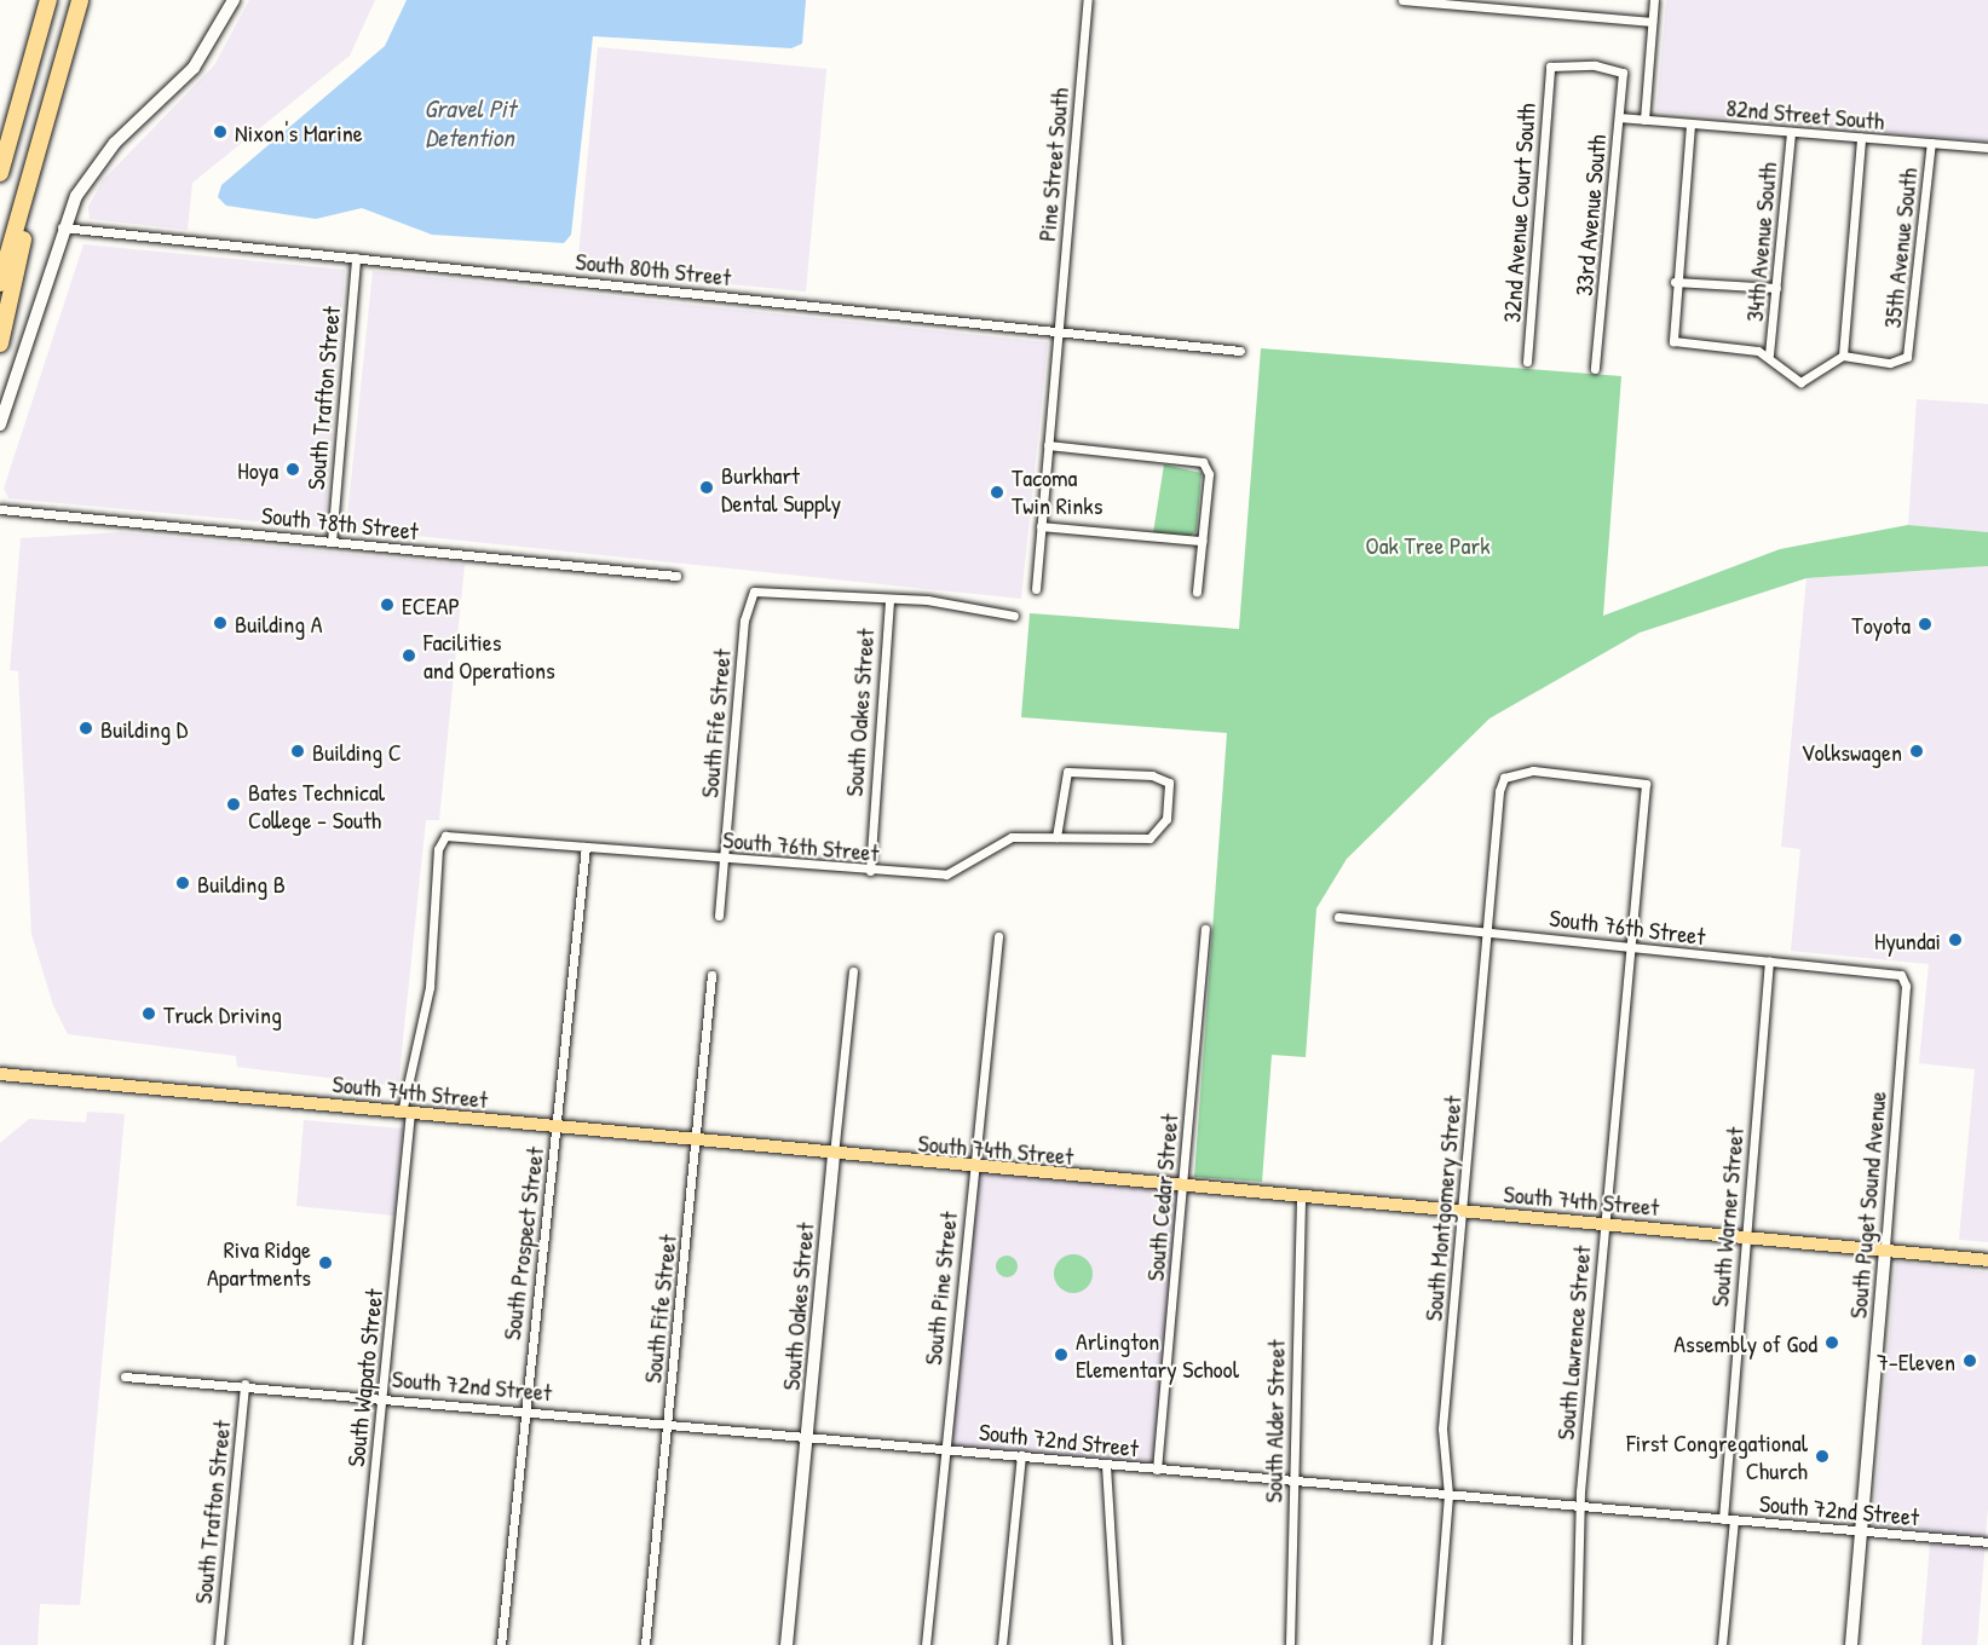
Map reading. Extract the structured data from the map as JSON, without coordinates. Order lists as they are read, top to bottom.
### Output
{
  "streets": {
    "main road": ["South 74th Street"],
    "street": [
      "82nd Street South",
      "Pine Street South",
      "32nd Avenue Court South",
      "33rd Avenue South",
      "34th Avenue South",
      "35th Avenue South",
      "South 80th Street",
      "South Trafton Street",
      "South 78th Street",
      "South Oakes Street",
      "South Fife Street",
      "South 76th Street",
      "South Cedar Street",
      "South Puget Sound Avenue",
      "South Montgomery Street",
      "South Warner Street",
      "South Prospect Street",
      "South Pine Street",
      "South Lawrence Street",
      "South Wapato Street",
      "South 72nd Street",
      "South Alder Street"
    ]
  },
  "crossings": [
    ["82nd Street South", "33rd Avenue South"],
    ["82nd Street South", "34th Avenue South"],
    ["82nd Street South", "35th Avenue South"],
    ["Pine Street South", "South 80th Street"],
    ["32nd Avenue Court South", "33rd Avenue South"],
    ["South 80th Street", "South Trafton Street"],
    ["South Trafton Street", "South 78th Street"],
    ["South Trafton Street", "South 72nd Street"],
    ["South Oakes Street", "South Fife Street"],
    ["South Oakes Street", "South 76th Street"],
    ["South Oakes Street", "South 74th Street"],
    ["South Oakes Street", "South 72nd Street"],
    ["South Fife Street", "South 76th Street"],
    ["South Fife Street", "South 74th Street"],
    ["South Fife Street", "South 72nd Street"],
    ["South 76th Street", "South Puget Sound Avenue"],
    ["South 76th Street", "South Montgomery Street"],
    ["South 76th Street", "South Warner Street"],
    ["South 76th Street", "South Prospect Street"],
    ["South 76th Street", "South Lawrence Street"],
    ["South 76th Street", "South Wapato Street"],
    ["South 74th Street", "South Cedar Street"],
    ["South 74th Street", "South Puget Sound Avenue"],
    ["South 74th Street", "South Montgomery Street"],
    ["South 74th Street", "South Warner Street"],
    ["South 74th Street", "South Prospect Street"],
    ["South 74th Street", "South Pine Street"],
    ["South 74th Street", "South Lawrence Street"],
    ["South 74th Street", "South Wapato Street"],
    ["South 74th Street", "South Alder Street"],
    ["South Cedar Street", "South 72nd Street"],
    ["South Puget Sound Avenue", "South 72nd Street"],
    ["South Montgomery Street", "South Lawrence Street"],
    ["South Montgomery Street", "South 72nd Street"],
    ["South Warner Street", "South 72nd Street"],
    ["South Prospect Street", "South 72nd Street"],
    ["South Pine Street", "South 72nd Street"],
    ["South Lawrence Street", "South 72nd Street"],
    ["South Wapato Street", "South 72nd Street"],
    ["South 72nd Street", "South Alder Street"]
  ],
  "water": ["Gravel Pit Detention"],
  "parks": ["Oak Tree Park"],
  "places": [
    "Nixon's Marine",
    "Hoya",
    "Burkhart Dental Supply",
    "Tacoma Twin Rinks",
    "ECEAP",
    "Building A",
    "Toyota",
    "Facilities and Operations",
    "Building D",
    "Building C",
    "Volkswagen",
    "Bates Technical College - South",
    "Building B",
    "Hyundai",
    "Truck Driving",
    "Riva Ridge Apartments",
    "Assembly of God",
    "Arlington Elementary School",
    "7-Eleven",
    "First Congregational Church"
  ]
}
